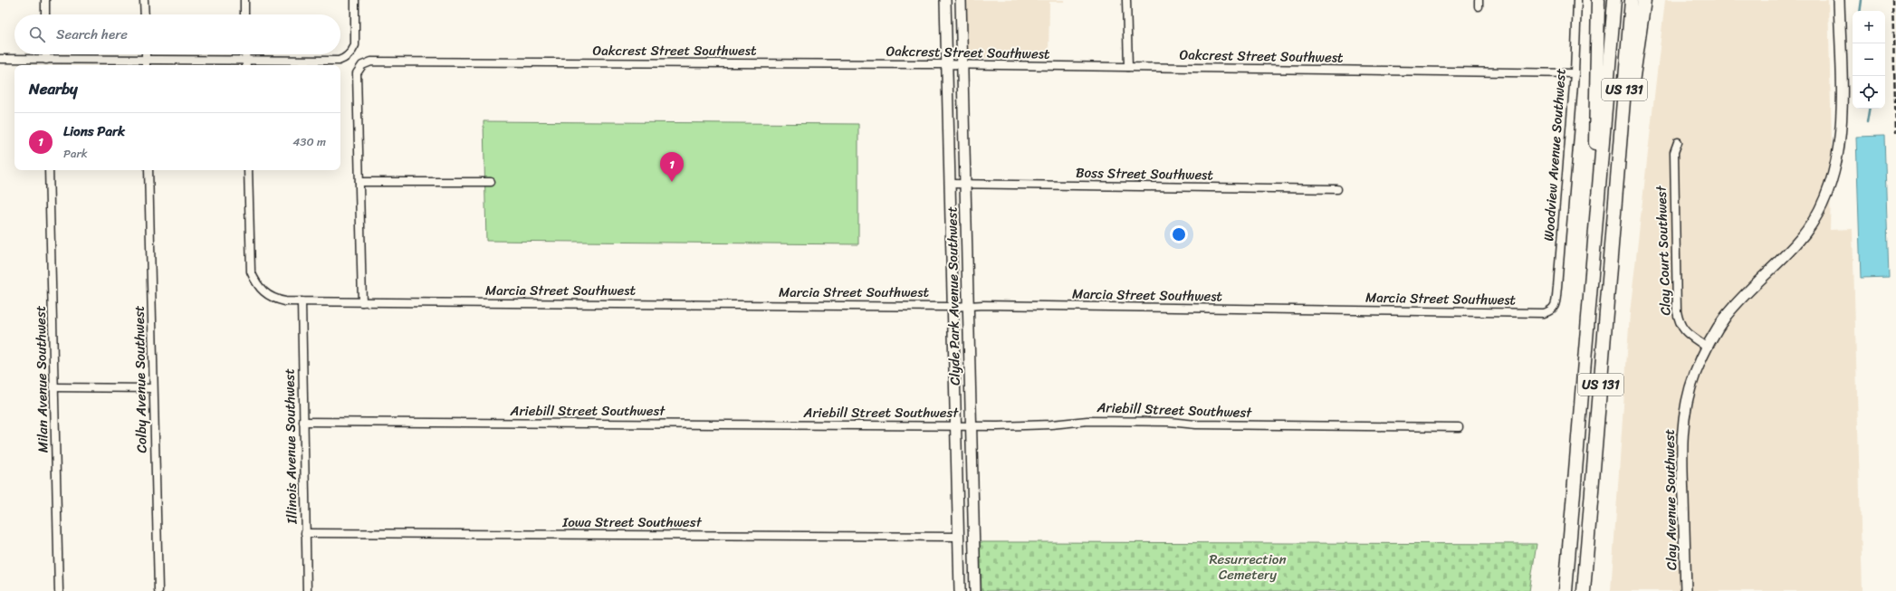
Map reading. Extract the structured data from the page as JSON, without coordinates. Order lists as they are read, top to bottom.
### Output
{
  "streets": {
    "highway": ["US 131"],
    "main road": ["Clyde Park Avenue Southwest", "Clay Avenue Southwest"],
    "street": [
      "Oakcrest Street Southwest",
      "Woodview Avenue Southwest",
      "Boss Street Southwest",
      "Clay Court Southwest",
      "Marcia Street Southwest",
      "Milan Avenue Southwest",
      "Colby Avenue Southwest",
      "Ariebill Street Southwest",
      "Illinois Avenue Southwest",
      "Iowa Street Southwest"
    ]
  },
  "crossings": [
    ["Oakcrest Street Southwest", "Woodview Avenue Southwest"],
    ["Oakcrest Street Southwest", "Clyde Park Avenue Southwest"],
    ["Woodview Avenue Southwest", "Marcia Street Southwest"],
    ["Boss Street Southwest", "Clyde Park Avenue Southwest"],
    ["Clay Court Southwest", "Clay Avenue Southwest"],
    ["Marcia Street Southwest", "Clyde Park Avenue Southwest"],
    ["Marcia Street Southwest", "Illinois Avenue Southwest"],
    ["Clyde Park Avenue Southwest", "Ariebill Street Southwest"],
    ["Clyde Park Avenue Southwest", "Iowa Street Southwest"],
    ["Ariebill Street Southwest", "Illinois Avenue Southwest"],
    ["Illinois Avenue Southwest", "Iowa Street Southwest"]
  ],
  "parks": ["Resurrection Cemetery"],
  "page": {
    "map_buttons": ["+", "−"],
    "search": "Search here",
    "heading": "Nearby",
    "list": [
      {
        "mark": "1",
        "name": "Lions Park",
        "note": "Park",
        "value": "430 m"
      }
    ],
    "pins": "1"
  }
}
